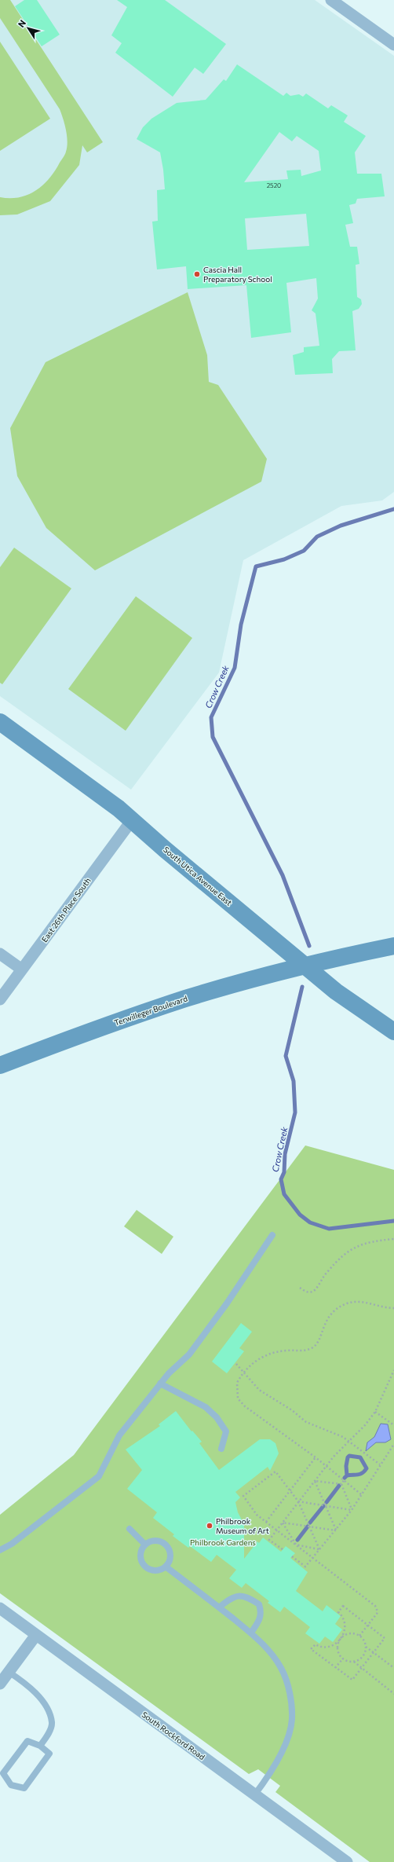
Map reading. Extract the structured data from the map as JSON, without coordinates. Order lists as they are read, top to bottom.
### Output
{
  "streets": {
    "street": [
      "South Utica Avenue East",
      "East 26th Place South",
      "Terwilleger Boulevard",
      "South Rockford Road"
    ]
  },
  "crossings": [
    ["South Utica Avenue East", "East 26th Place South"],
    ["South Utica Avenue East", "Terwilleger Boulevard"]
  ],
  "water": ["Crow Creek"],
  "parks": ["Philbrook Gardens"],
  "places": ["Cascia Hall Preparatory School", "Philbrook Museum of Art"],
  "house_numbers": ["2520"],
  "north": "top left"
}
